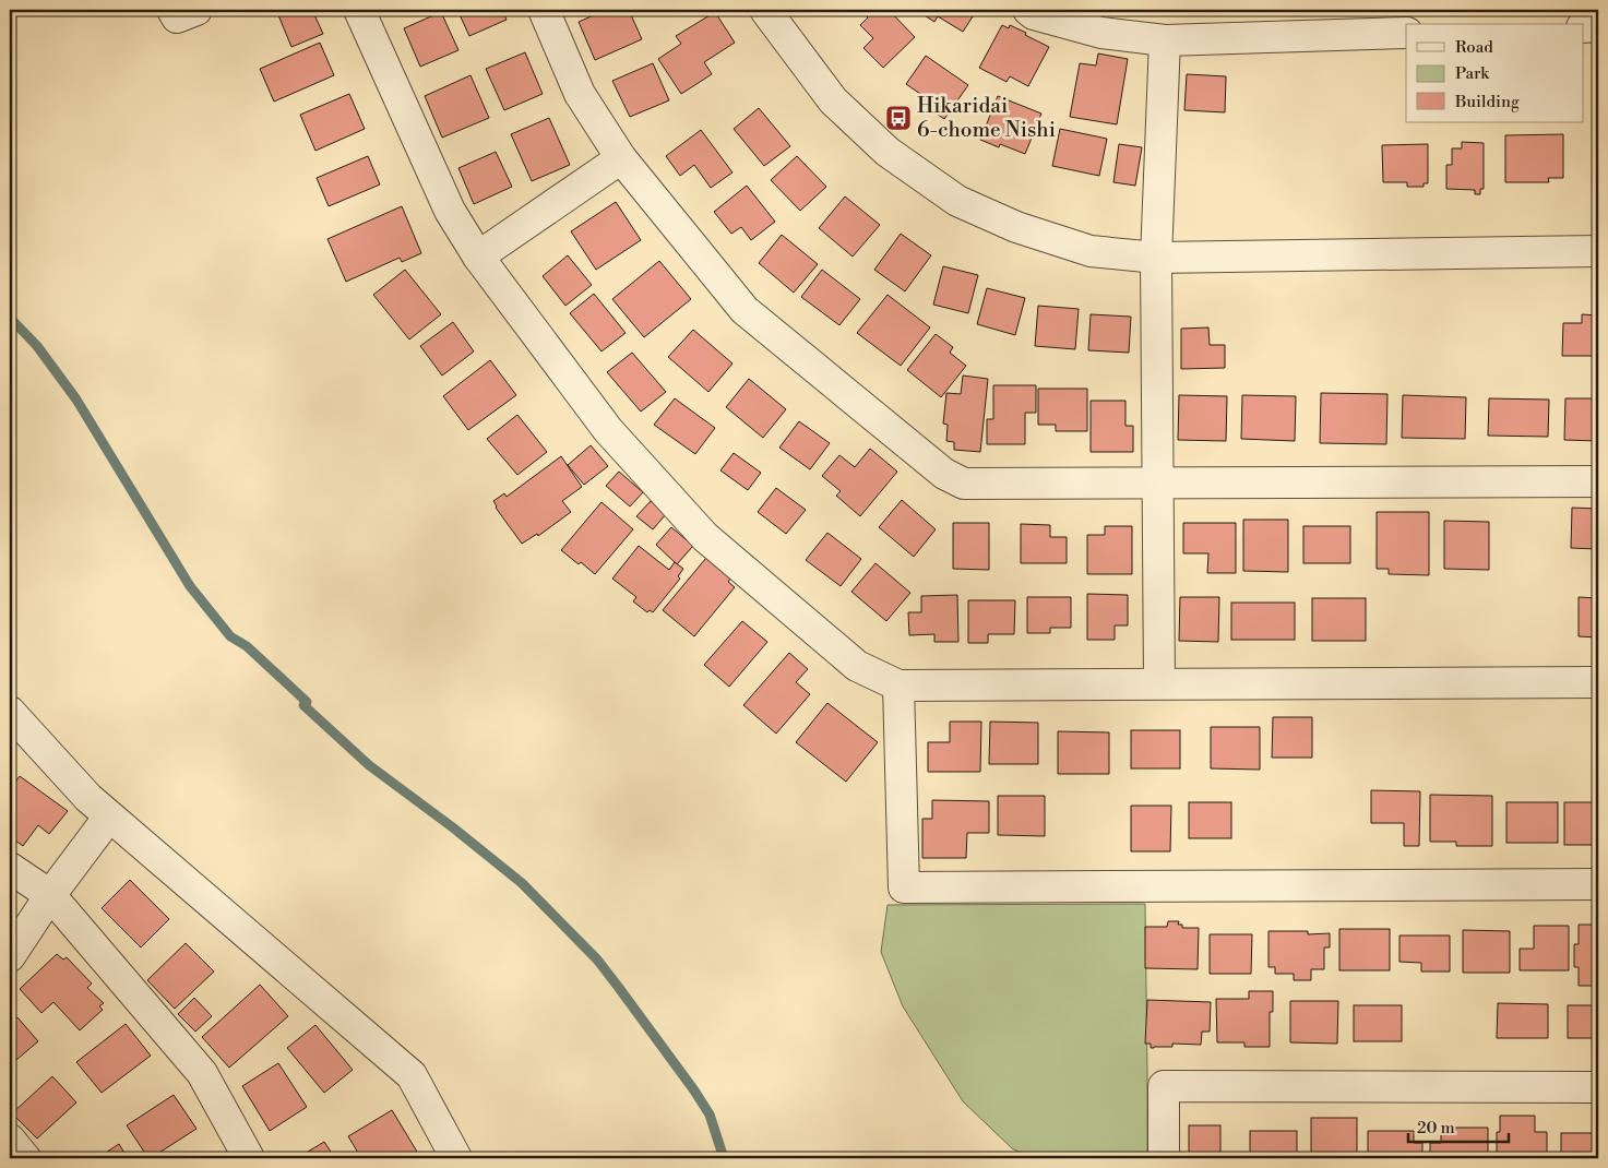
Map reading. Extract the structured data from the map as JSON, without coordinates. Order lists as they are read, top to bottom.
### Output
{
  "places": {
    "bus stop": ["Hikaridai 6-chome Nishi"]
  },
  "legend": ["Road", "Park", "Building"],
  "scale_bar": "20 m"
}
